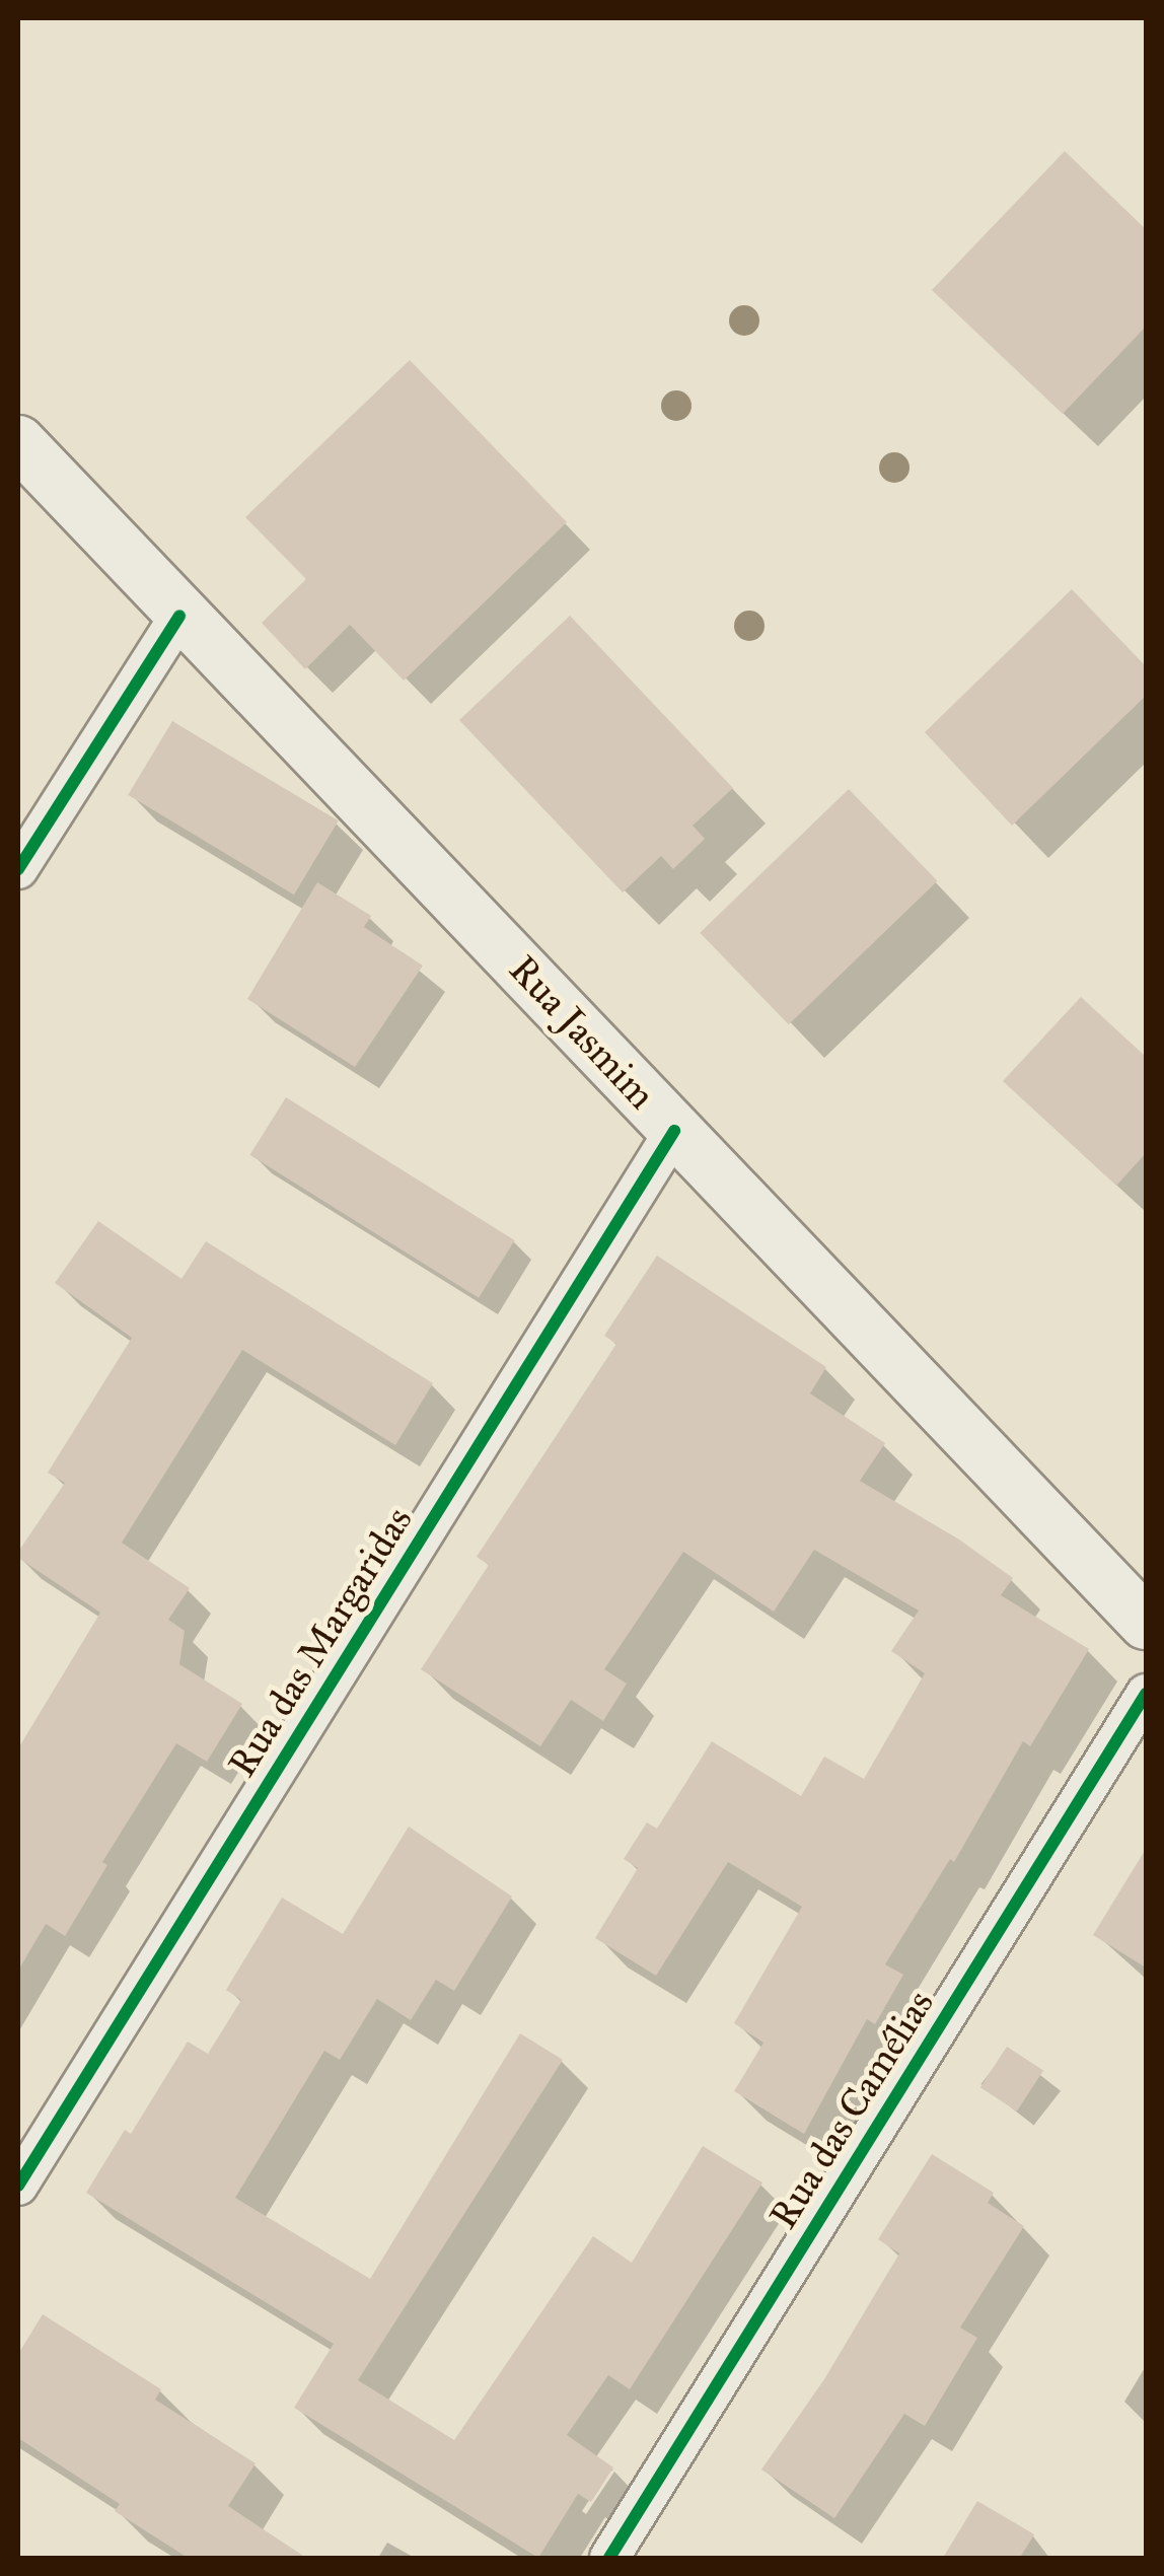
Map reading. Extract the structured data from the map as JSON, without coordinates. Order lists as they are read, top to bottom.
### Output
{
  "streets": {
    "main road": ["Rua Jasmim"],
    "street": ["Rua das Margaridas", "Rua das Camélias"]
  },
  "crossings": [
    ["Rua Jasmim", "Rua das Margaridas"]
  ]
}
